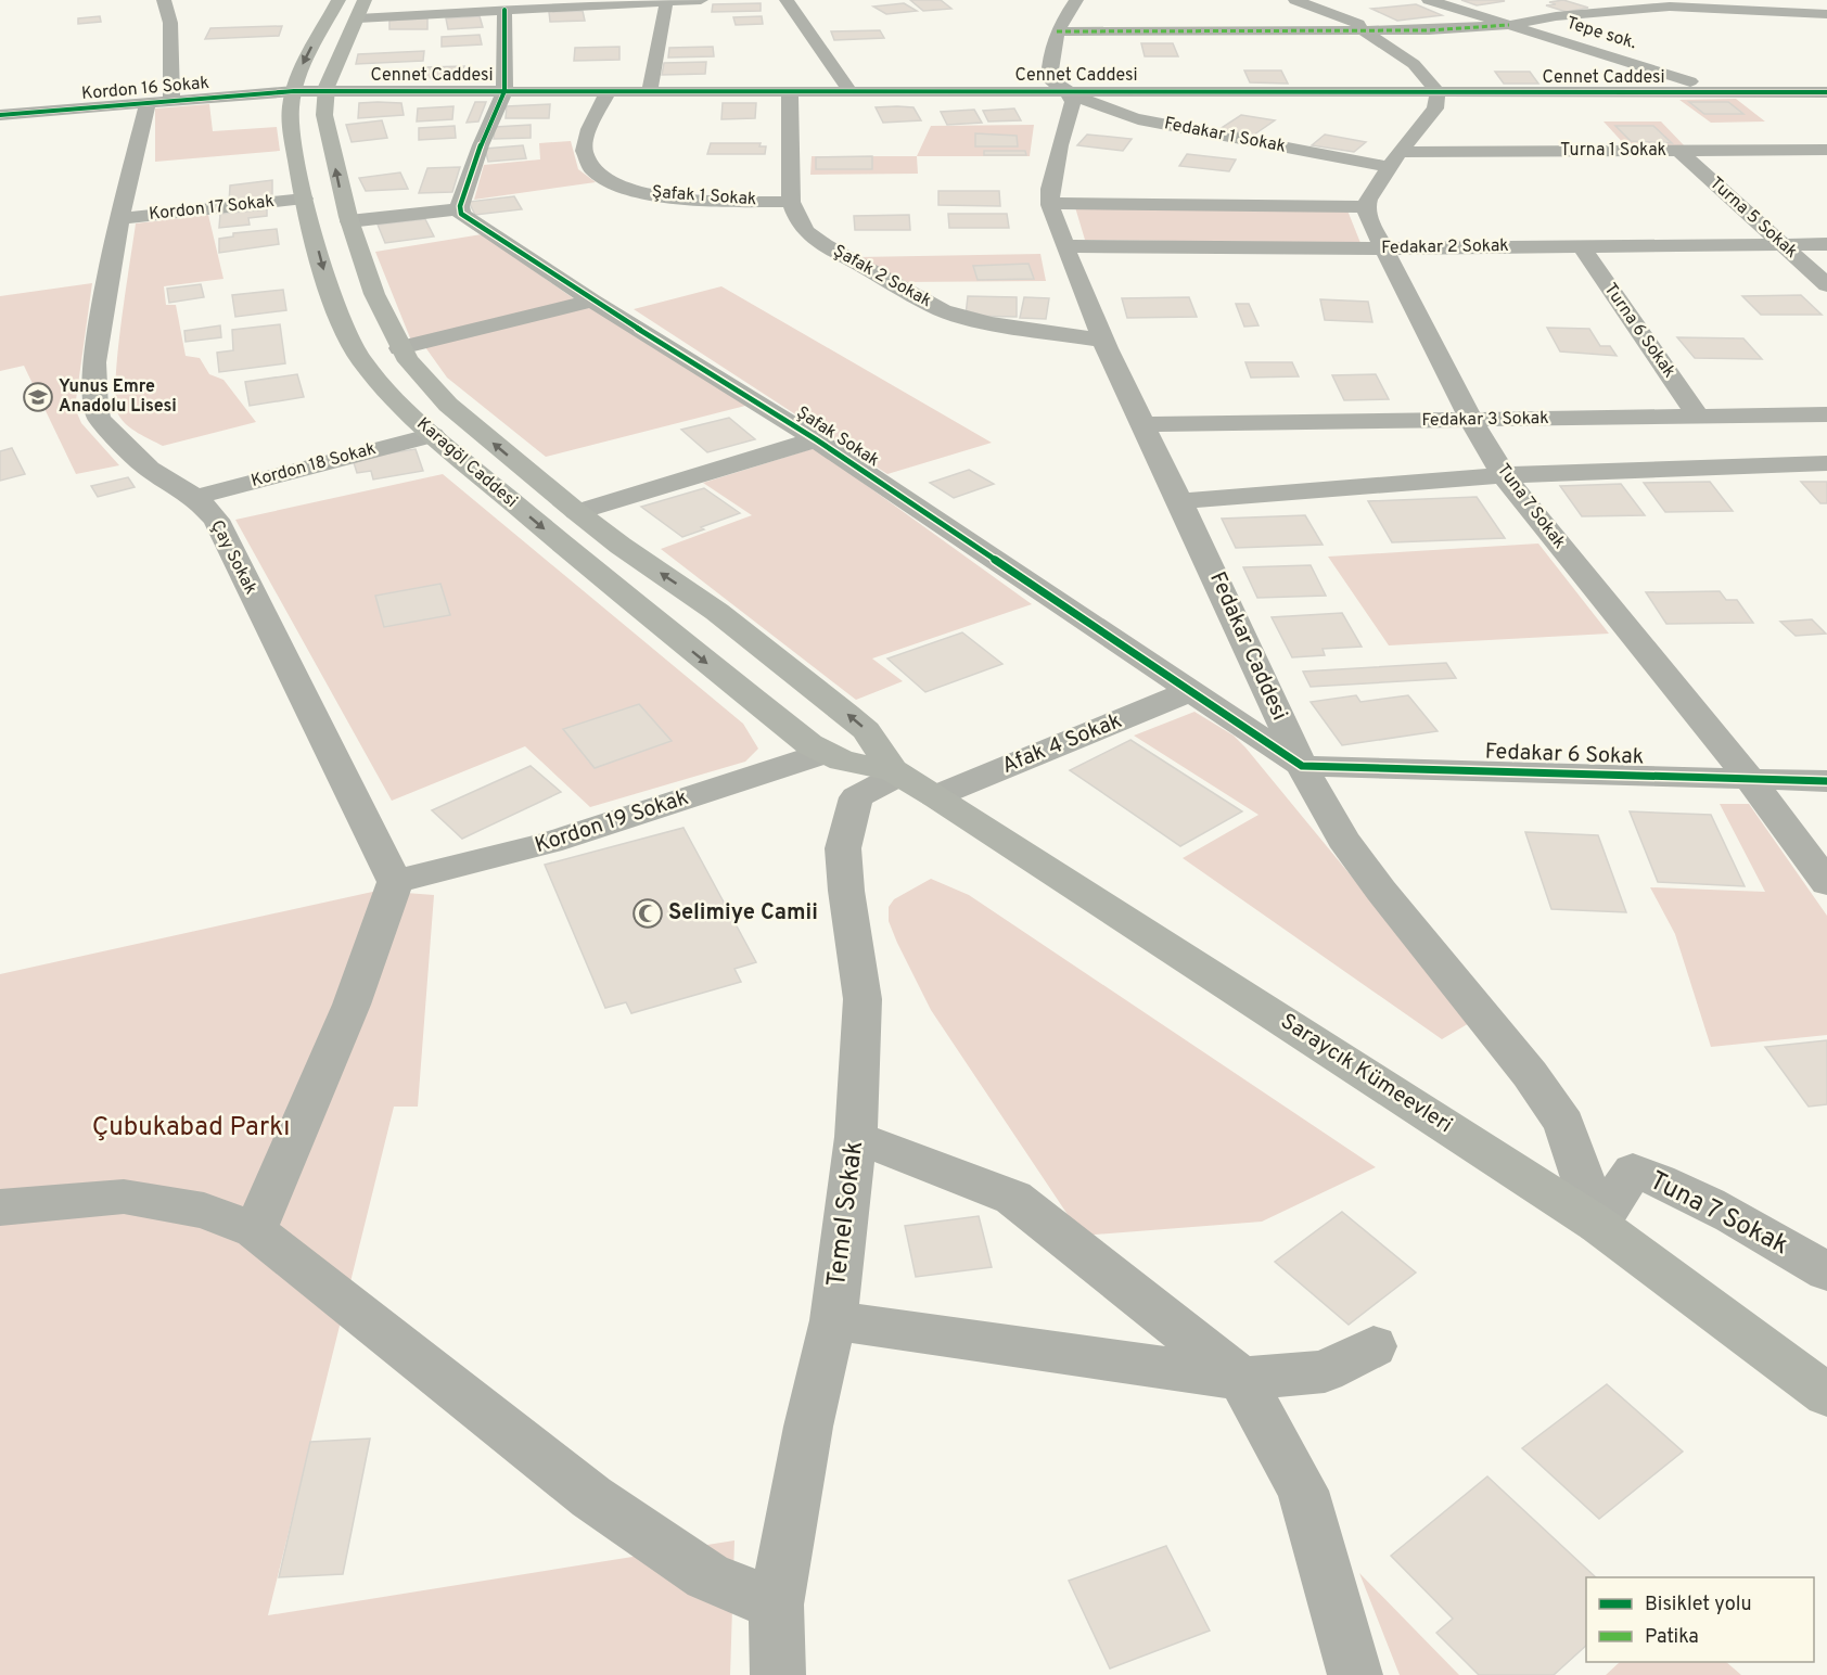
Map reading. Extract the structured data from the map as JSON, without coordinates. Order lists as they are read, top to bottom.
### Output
{
  "streets": {
    "main road": ["Karagöl Caddesi", "Saraycık Kümeevleri"],
    "street": [
      "Tepe sok.",
      "Cennet Caddesi",
      "Kordon 16 Sokak",
      "Fedakar 1 Sokak",
      "Turna 1 Sokak",
      "Şafak 1 Sokak",
      "Kordon 17 Sokak",
      "Turna 5 Sokak",
      "Fedakar 2 Sokak",
      "Şafak 2 Sokak",
      "Turna 6 Sokak",
      "Fedakar 3 Sokak",
      "Şafak Sokak",
      "Kordon 18 Sokak",
      "Tuna 7 Sokak",
      "Çay Sokak",
      "Fedakar Caddesi",
      "Afak 4 Sokak",
      "Fedakar 6 Sokak",
      "Kordon 19 Sokak",
      "Temel Sokak"
    ]
  },
  "crossings": [
    ["Tepe sok.", "Cennet Caddesi"],
    ["Cennet Caddesi", "Kordon 16 Sokak"],
    ["Cennet Caddesi", "Fedakar 1 Sokak"],
    ["Cennet Caddesi", "Şafak 1 Sokak"],
    ["Cennet Caddesi", "Şafak 2 Sokak"],
    ["Cennet Caddesi", "Fedakar Caddesi"],
    ["Kordon 16 Sokak", "Karagöl Caddesi"],
    ["Kordon 16 Sokak", "Çay Sokak"],
    ["Fedakar 1 Sokak", "Turna 1 Sokak"],
    ["Fedakar 1 Sokak", "Fedakar Caddesi"],
    ["Turna 1 Sokak", "Turna 5 Sokak"],
    ["Şafak 1 Sokak", "Şafak 2 Sokak"],
    ["Kordon 17 Sokak", "Karagöl Caddesi"],
    ["Kordon 17 Sokak", "Çay Sokak"],
    ["Turna 5 Sokak", "Fedakar 2 Sokak"],
    ["Fedakar 2 Sokak", "Turna 6 Sokak"],
    ["Fedakar 2 Sokak", "Tuna 7 Sokak"],
    ["Fedakar 2 Sokak", "Fedakar Caddesi"],
    ["Şafak 2 Sokak", "Fedakar Caddesi"],
    ["Turna 6 Sokak", "Fedakar 3 Sokak"],
    ["Fedakar 3 Sokak", "Tuna 7 Sokak"],
    ["Fedakar 3 Sokak", "Fedakar Caddesi"],
    ["Şafak Sokak", "Fedakar Caddesi"],
    ["Şafak Sokak", "Afak 4 Sokak"],
    ["Şafak Sokak", "Fedakar 6 Sokak"],
    ["Karagöl Caddesi", "Kordon 18 Sokak"],
    ["Karagöl Caddesi", "Afak 4 Sokak"],
    ["Karagöl Caddesi", "Kordon 19 Sokak"],
    ["Karagöl Caddesi", "Saraycık Kümeevleri"],
    ["Karagöl Caddesi", "Temel Sokak"],
    ["Kordon 18 Sokak", "Çay Sokak"],
    ["Tuna 7 Sokak", "Fedakar Caddesi"],
    ["Tuna 7 Sokak", "Fedakar 6 Sokak"],
    ["Tuna 7 Sokak", "Saraycık Kümeevleri"],
    ["Çay Sokak", "Kordon 19 Sokak"],
    ["Fedakar Caddesi", "Fedakar 6 Sokak"],
    ["Fedakar Caddesi", "Saraycık Kümeevleri"],
    ["Afak 4 Sokak", "Saraycık Kümeevleri"],
    ["Afak 4 Sokak", "Temel Sokak"],
    ["Saraycık Kümeevleri", "Temel Sokak"]
  ],
  "parks": ["Çubukabad Parkı"],
  "places": {
    "school or university": ["Yunus Emre Anadolu Lisesi"],
    "mosque": ["Selimiye Camii"]
  },
  "legend": ["Bisiklet yolu", "Patika"]
}
